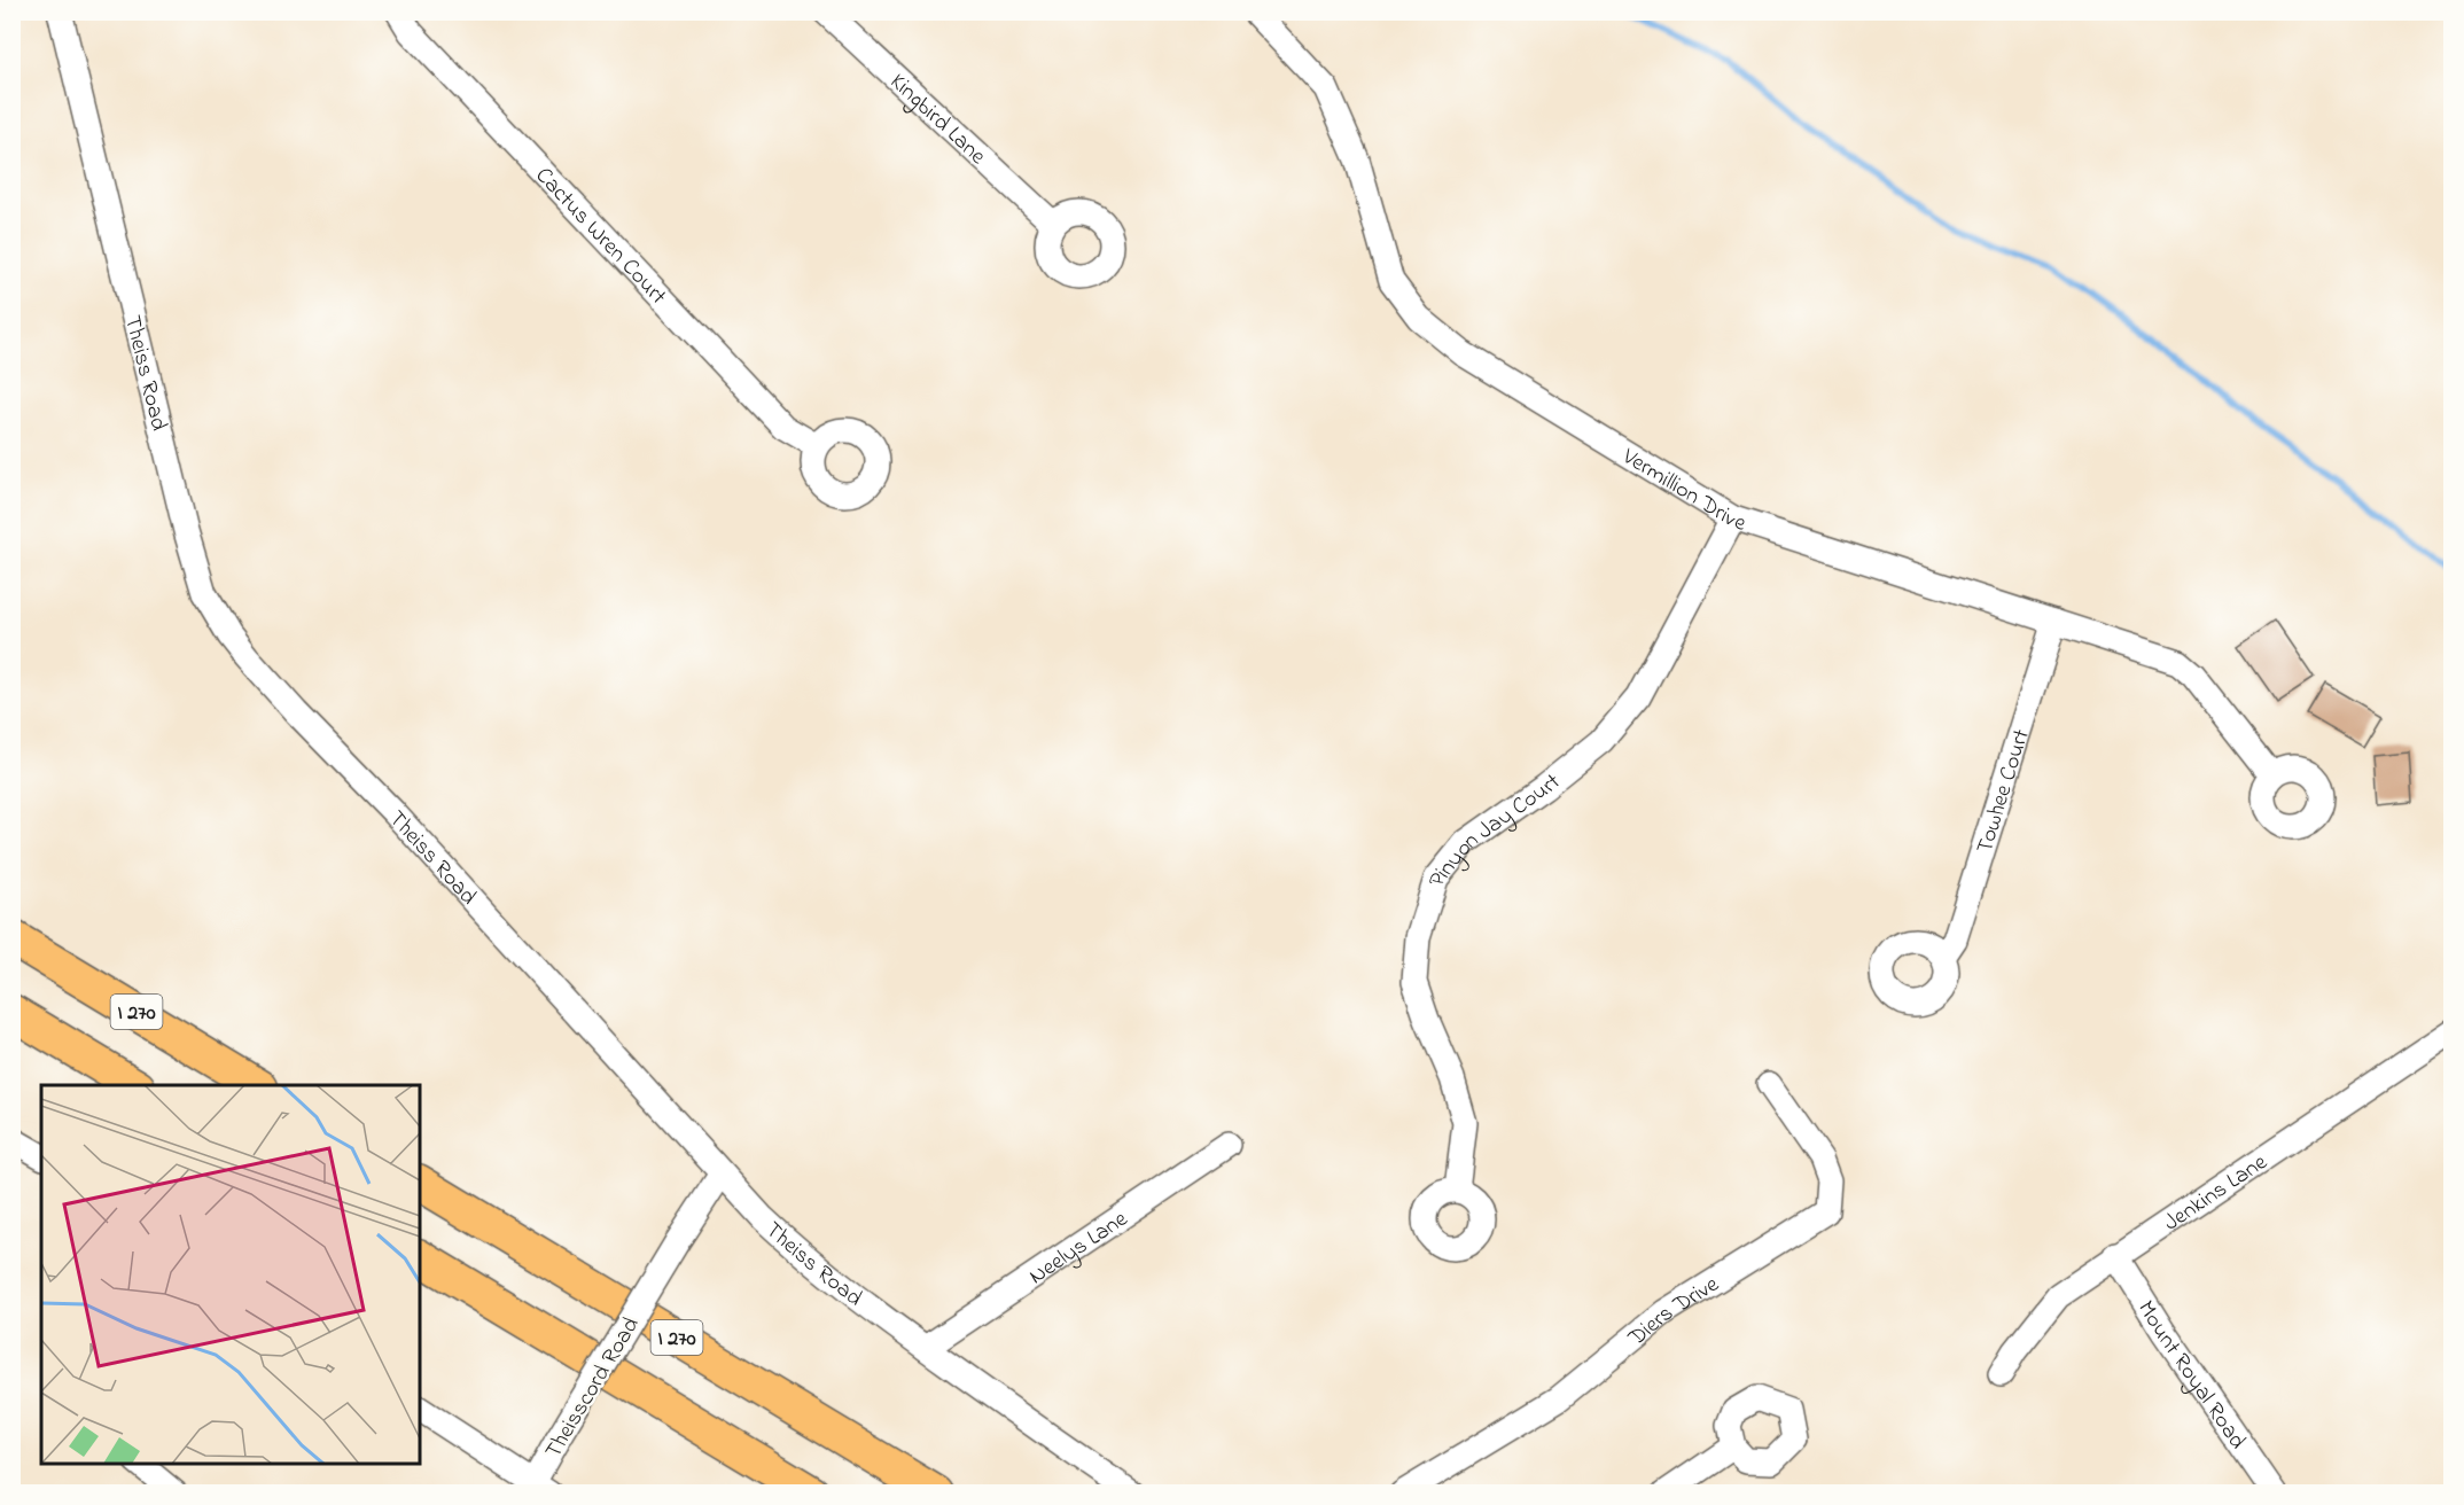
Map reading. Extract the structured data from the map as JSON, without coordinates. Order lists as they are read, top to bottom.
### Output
{
  "streets": {
    "highway": ["I 270"],
    "street": [
      "Kingbird Lane",
      "Cactus Wren Court",
      "Theiss Road",
      "Vermillion Drive",
      "Towhee Court",
      "Pinyon Jay Court",
      "Jenkins Lane",
      "Neelys Lane",
      "Diers Drive",
      "Mount Royal Road",
      "Theisscord Road"
    ]
  },
  "crossings": [
    ["Theiss Road", "Neelys Lane"],
    ["Theiss Road", "Theisscord Road"],
    ["Vermillion Drive", "Towhee Court"],
    ["Vermillion Drive", "Pinyon Jay Court"],
    ["Jenkins Lane", "Mount Royal Road"]
  ]
}
